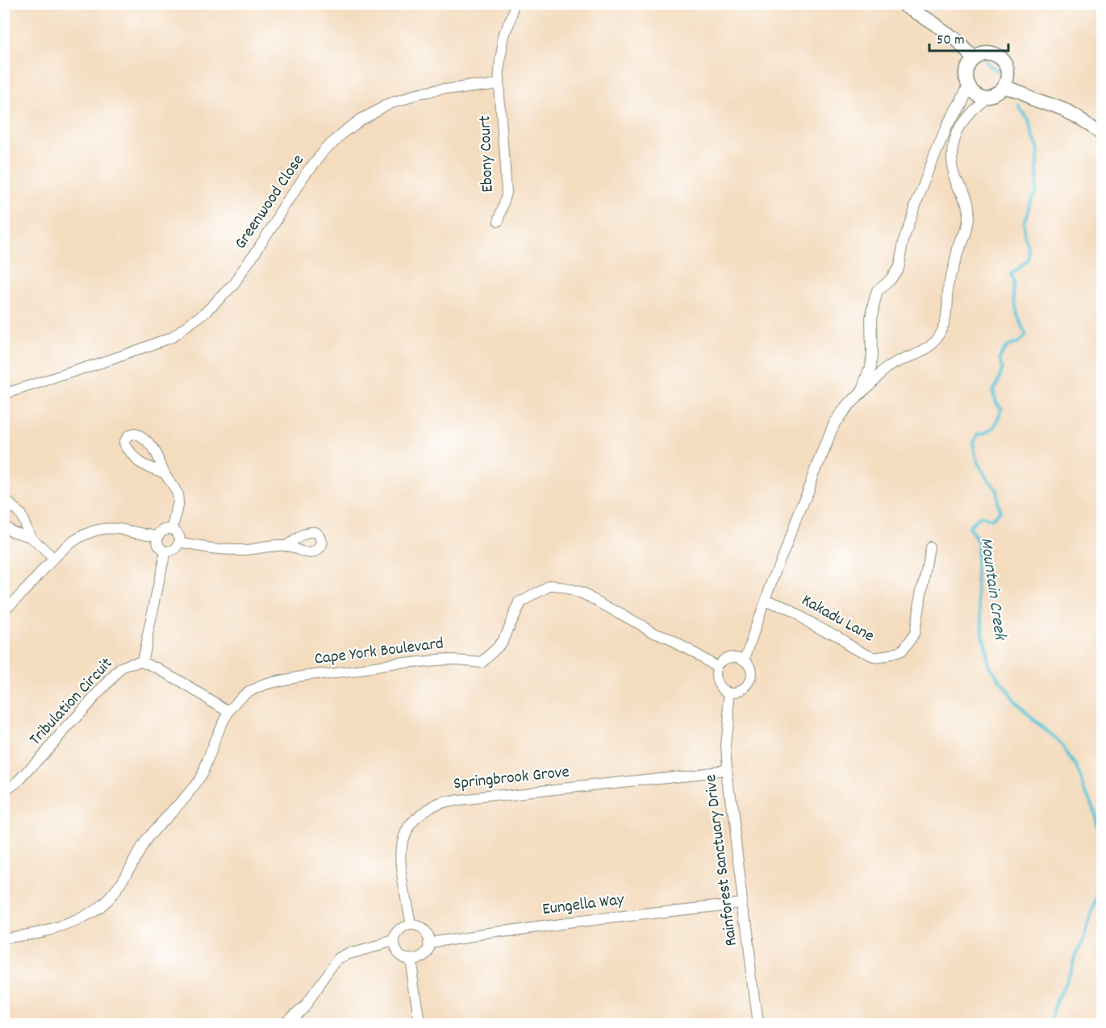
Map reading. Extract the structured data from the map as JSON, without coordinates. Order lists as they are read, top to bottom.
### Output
{
  "streets": {
    "street": [
      "Ebony Court",
      "Greenwood Close",
      "Kakadu Lane",
      "Cape York Boulevard",
      "Tribulation Circuit",
      "Springbrook Grove",
      "Rainforest Sanctuary Drive",
      "Eungella Way"
    ]
  },
  "crossings": [
    ["Ebony Court", "Greenwood Close"],
    ["Cape York Boulevard", "Tribulation Circuit"],
    ["Cape York Boulevard", "Rainforest Sanctuary Drive"],
    ["Springbrook Grove", "Rainforest Sanctuary Drive"],
    ["Springbrook Grove", "Eungella Way"],
    ["Rainforest Sanctuary Drive", "Eungella Way"]
  ],
  "water": ["Mountain Creek"],
  "scale_bar": "50 m"
}
